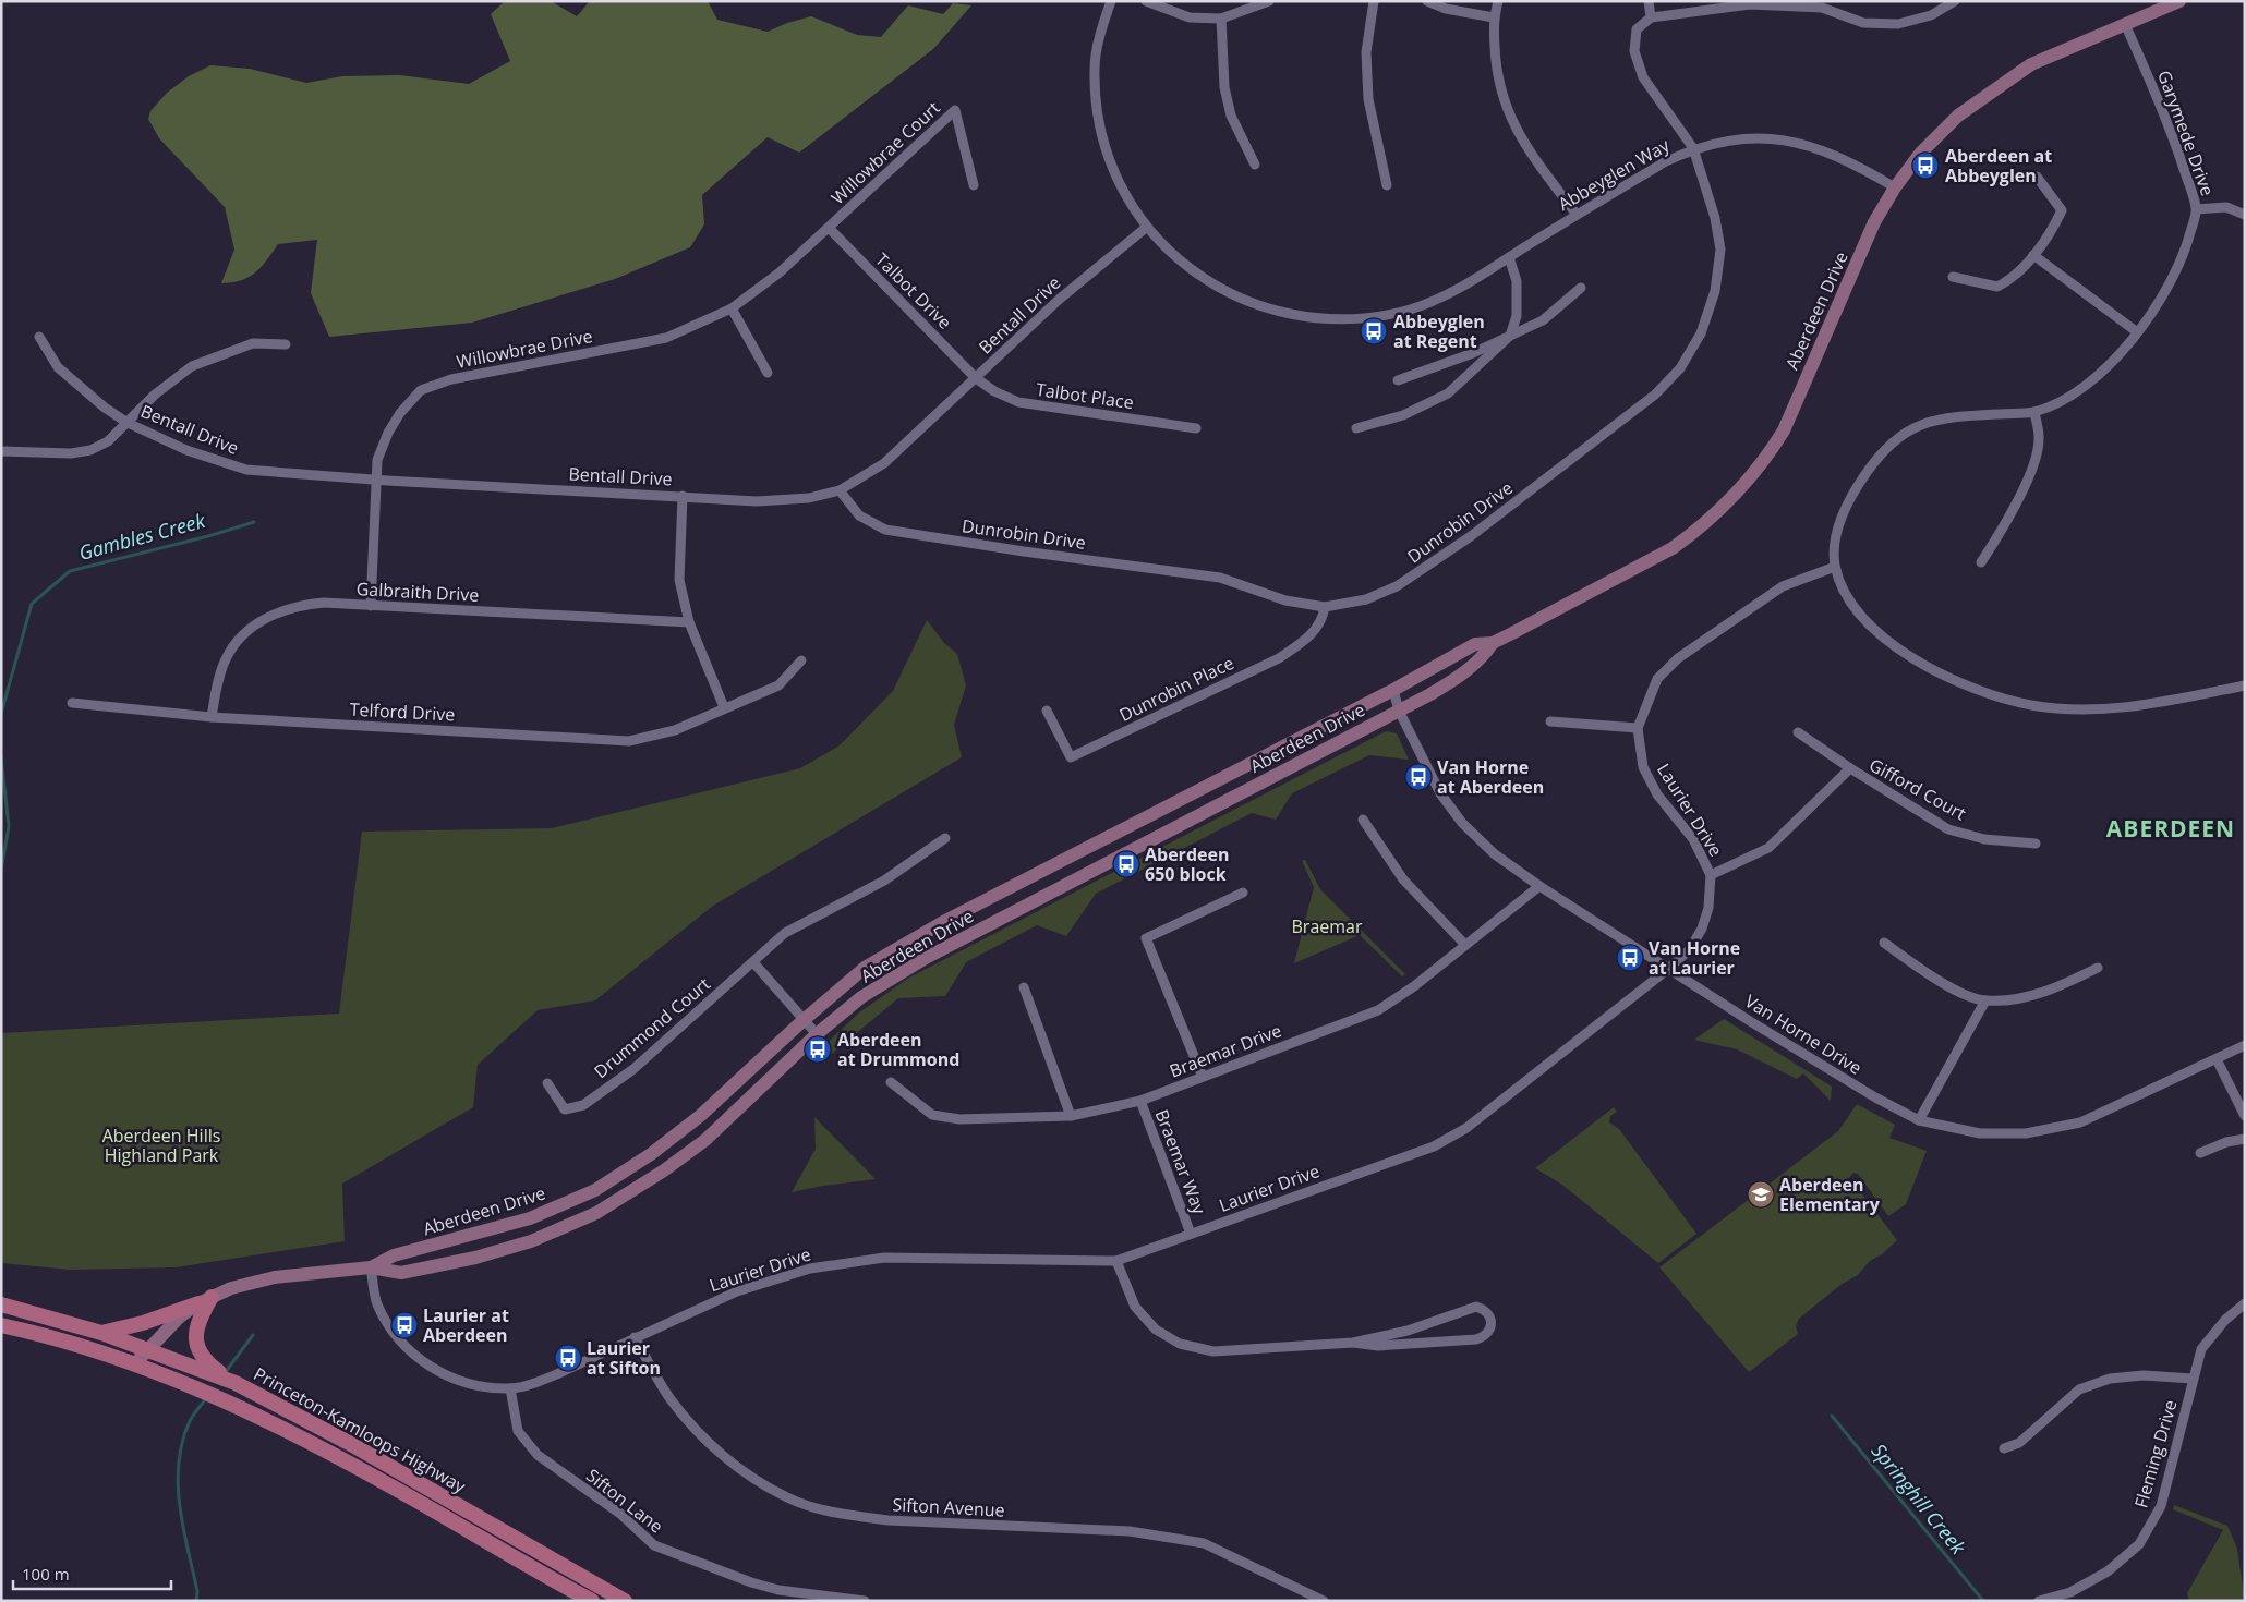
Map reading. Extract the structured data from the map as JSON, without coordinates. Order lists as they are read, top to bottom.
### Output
{
  "streets": {
    "main road": ["Aberdeen Drive", "Princeton-Kamloops Highway"],
    "street": [
      "Garymede Drive",
      "Willowbrae Court",
      "Abbeyglen Way",
      "Talbot Drive",
      "Bentall Drive",
      "Willowbrae Drive",
      "Talbot Place",
      "Dunrobin Drive",
      "Galbraith Drive",
      "Dunrobin Place",
      "Telford Drive",
      "Gifford Court",
      "Laurier Drive",
      "Drummond Court",
      "Van Horne Drive",
      "Braemar Drive",
      "Braemar Way",
      "Fleming Drive",
      "Sifton Lane",
      "Sifton Avenue"
    ]
  },
  "crossings": [
    ["Garymede Drive", "Aberdeen Drive"],
    ["Garymede Drive", "Laurier Drive"],
    ["Willowbrae Court", "Talbot Drive"],
    ["Willowbrae Court", "Willowbrae Drive"],
    ["Abbeyglen Way", "Aberdeen Drive"],
    ["Abbeyglen Way", "Bentall Drive"],
    ["Abbeyglen Way", "Dunrobin Drive"],
    ["Talbot Drive", "Bentall Drive"],
    ["Talbot Drive", "Willowbrae Drive"],
    ["Talbot Drive", "Talbot Place"],
    ["Aberdeen Drive", "Laurier Drive"],
    ["Aberdeen Drive", "Van Horne Drive"],
    ["Aberdeen Drive", "Princeton-Kamloops Highway"],
    ["Bentall Drive", "Willowbrae Drive"],
    ["Bentall Drive", "Talbot Place"],
    ["Bentall Drive", "Dunrobin Drive"],
    ["Willowbrae Drive", "Galbraith Drive"],
    ["Dunrobin Drive", "Dunrobin Place"],
    ["Galbraith Drive", "Telford Drive"],
    ["Gifford Court", "Laurier Drive"],
    ["Laurier Drive", "Van Horne Drive"],
    ["Laurier Drive", "Braemar Way"],
    ["Laurier Drive", "Sifton Lane"],
    ["Laurier Drive", "Sifton Avenue"],
    ["Van Horne Drive", "Braemar Drive"],
    ["Braemar Drive", "Braemar Way"]
  ],
  "districts": ["ABERDEEN"],
  "water": ["Gambles Creek", "Springhill Creek"],
  "parks": ["Braemar", "Aberdeen Hills Highland Park"],
  "places": {
    "bus stop": [
      "Aberdeen at Abbeyglen",
      "Abbeyglen at Regent",
      "Van Horne at Aberdeen",
      "Aberdeen 650 block",
      "Van Horne at Laurier",
      "Aberdeen at Drummond",
      "Laurier at Aberdeen",
      "Laurier at Sifton"
    ],
    "school or university": ["Aberdeen Elementary"]
  },
  "scale_bar": "100 m"
}
